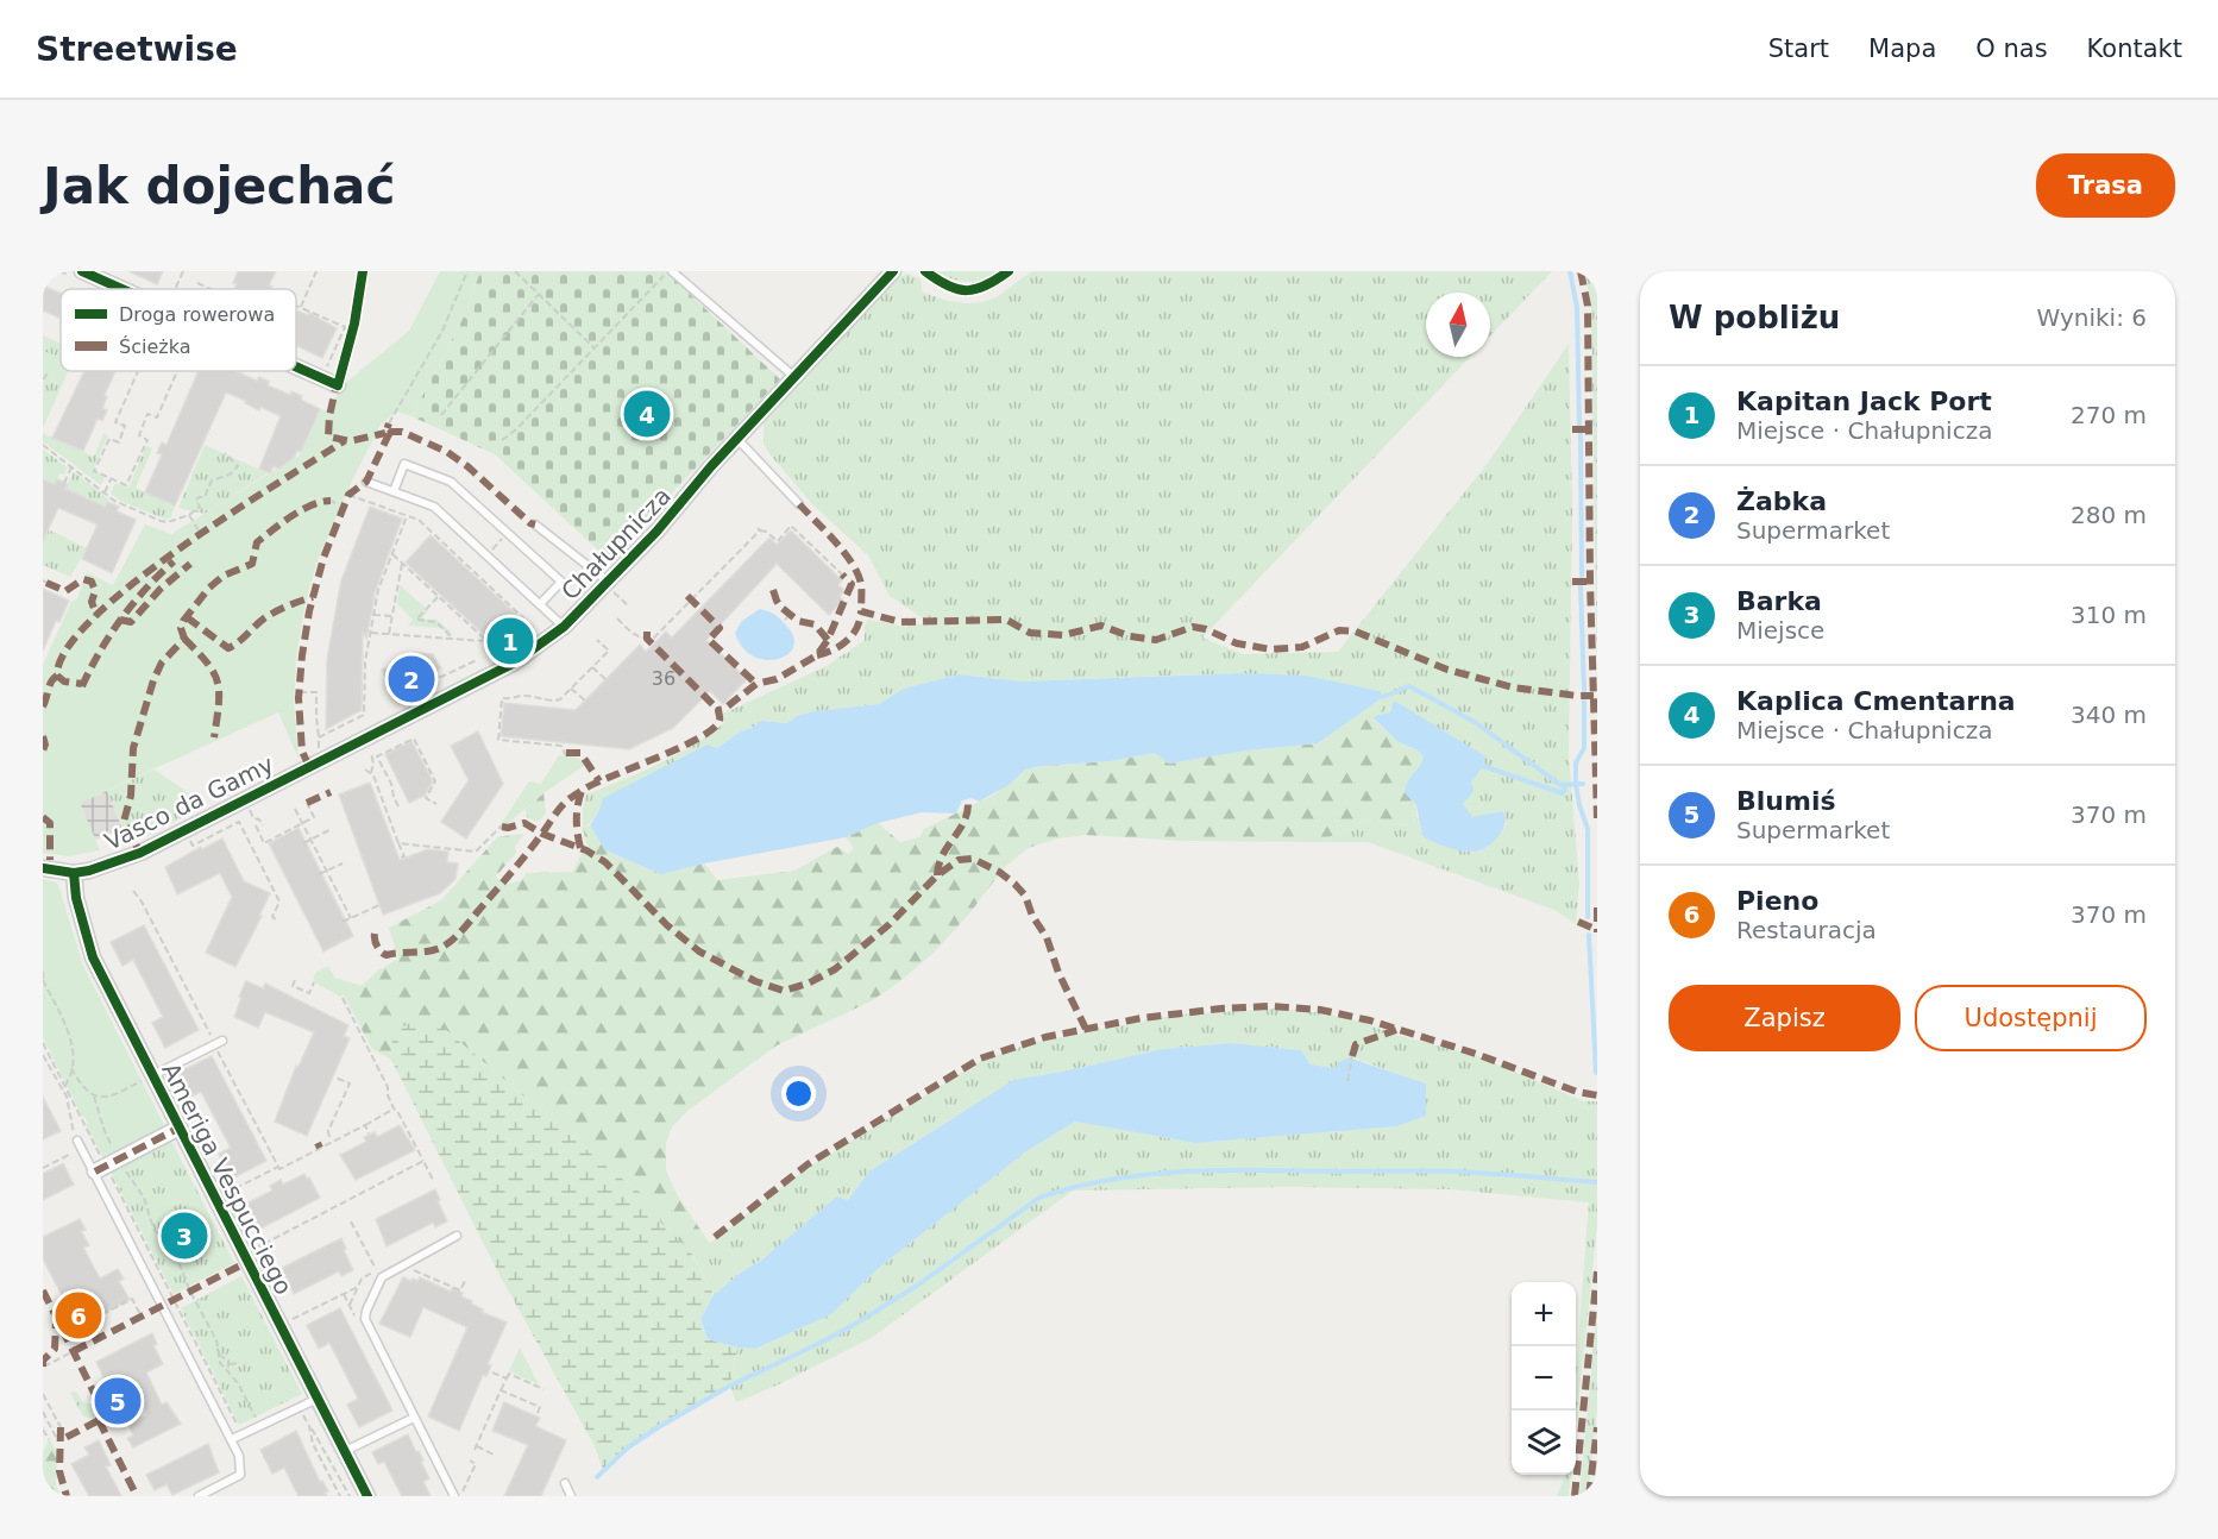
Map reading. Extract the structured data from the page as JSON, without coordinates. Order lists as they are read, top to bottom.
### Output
{
  "streets": {
    "street": ["Chałupnicza", "Vasco da Gamy", "Ameriga Vespucciego"]
  },
  "crossings": [
    ["Chałupnicza", "Vasco da Gamy"],
    ["Vasco da Gamy", "Ameriga Vespucciego"]
  ],
  "house_numbers": ["36"],
  "legend": ["Droga rowerowa", "Ścieżka"],
  "north": "top",
  "page": {
    "header": "Streetwise",
    "nav": [
      "Start",
      "Mapa",
      "O nas",
      "Kontakt"
    ],
    "buttons": [
      "Trasa",
      ["Zapisz", "Udostępnij"]
    ],
    "title": "Jak dojechać",
    "heading": ["W pobliżu", "Wyniki: 6"],
    "list": [
      {
        "mark": "1",
        "name": "Kapitan Jack Port",
        "note": "Miejsce · Chałupnicza",
        "value": "270 m"
      },
      {
        "mark": "2",
        "name": "Żabka",
        "note": "Supermarket",
        "value": "280 m"
      },
      {
        "mark": "3",
        "name": "Barka",
        "note": "Miejsce",
        "value": "310 m"
      },
      {
        "mark": "4",
        "name": "Kaplica Cmentarna",
        "note": "Miejsce · Chałupnicza",
        "value": "340 m"
      },
      {
        "mark": "5",
        "name": "Blumiś",
        "note": "Supermarket",
        "value": "370 m"
      },
      {
        "mark": "6",
        "name": "Pieno",
        "note": "Restauracja",
        "value": "370 m"
      }
    ],
    "pins": [
      "4",
      "1",
      "2",
      "3",
      "6",
      "5"
    ],
    "map_buttons": ["+", "−"]
  }
}
